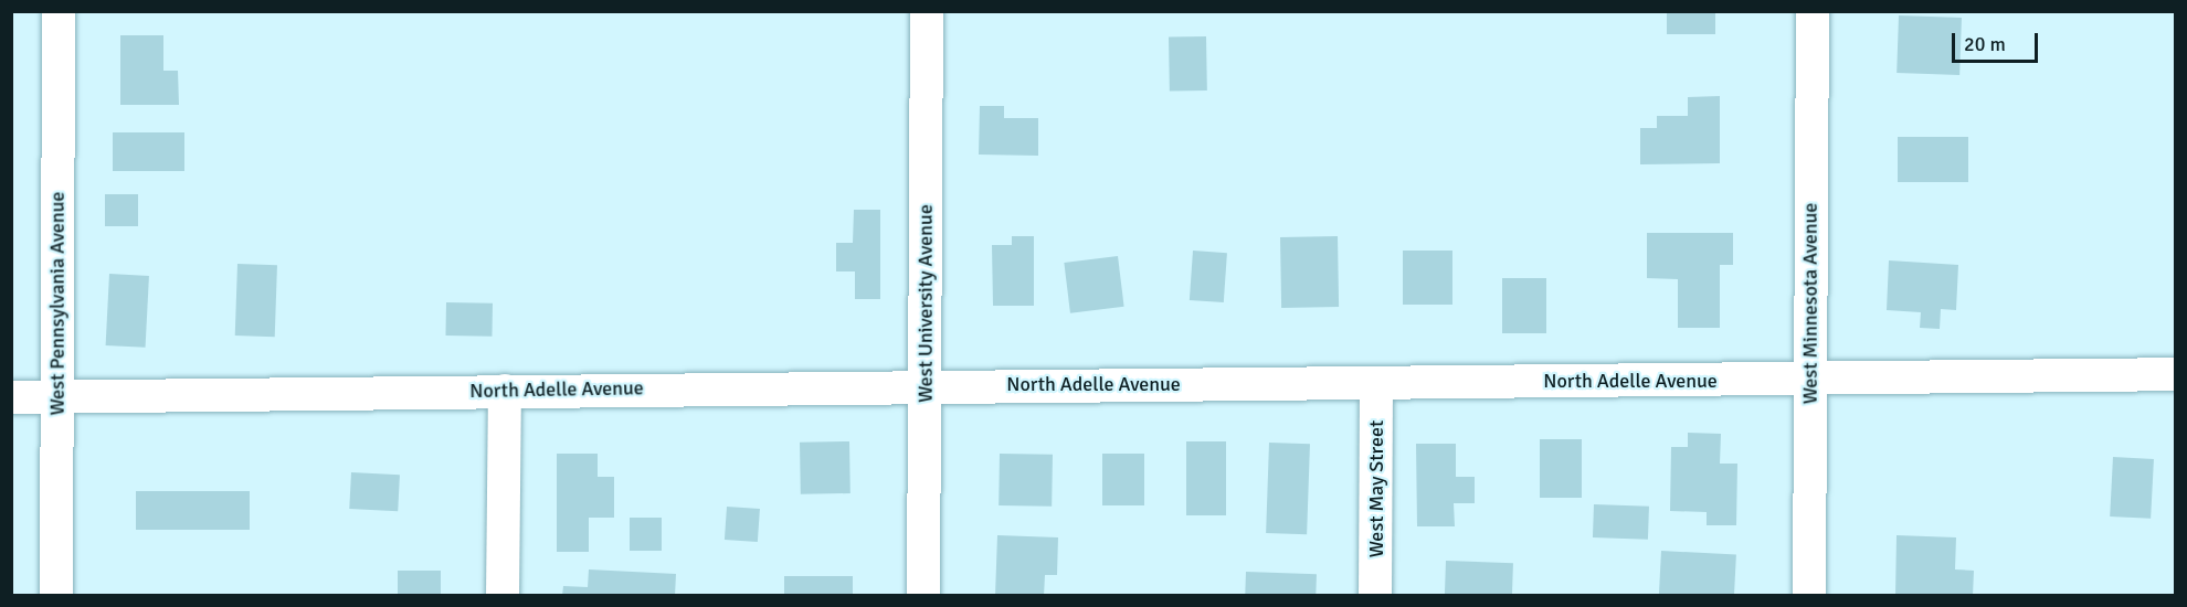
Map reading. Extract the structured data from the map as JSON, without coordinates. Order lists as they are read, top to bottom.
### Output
{
  "streets": {
    "street": [
      "West Pennsylvania Avenue",
      "West University Avenue",
      "West Minnesota Avenue",
      "North Adelle Avenue",
      "West May Street"
    ]
  },
  "crossings": [
    ["West Pennsylvania Avenue", "North Adelle Avenue"],
    ["West University Avenue", "North Adelle Avenue"],
    ["West Minnesota Avenue", "North Adelle Avenue"],
    ["North Adelle Avenue", "West May Street"]
  ],
  "scale_bar": "20 m"
}
